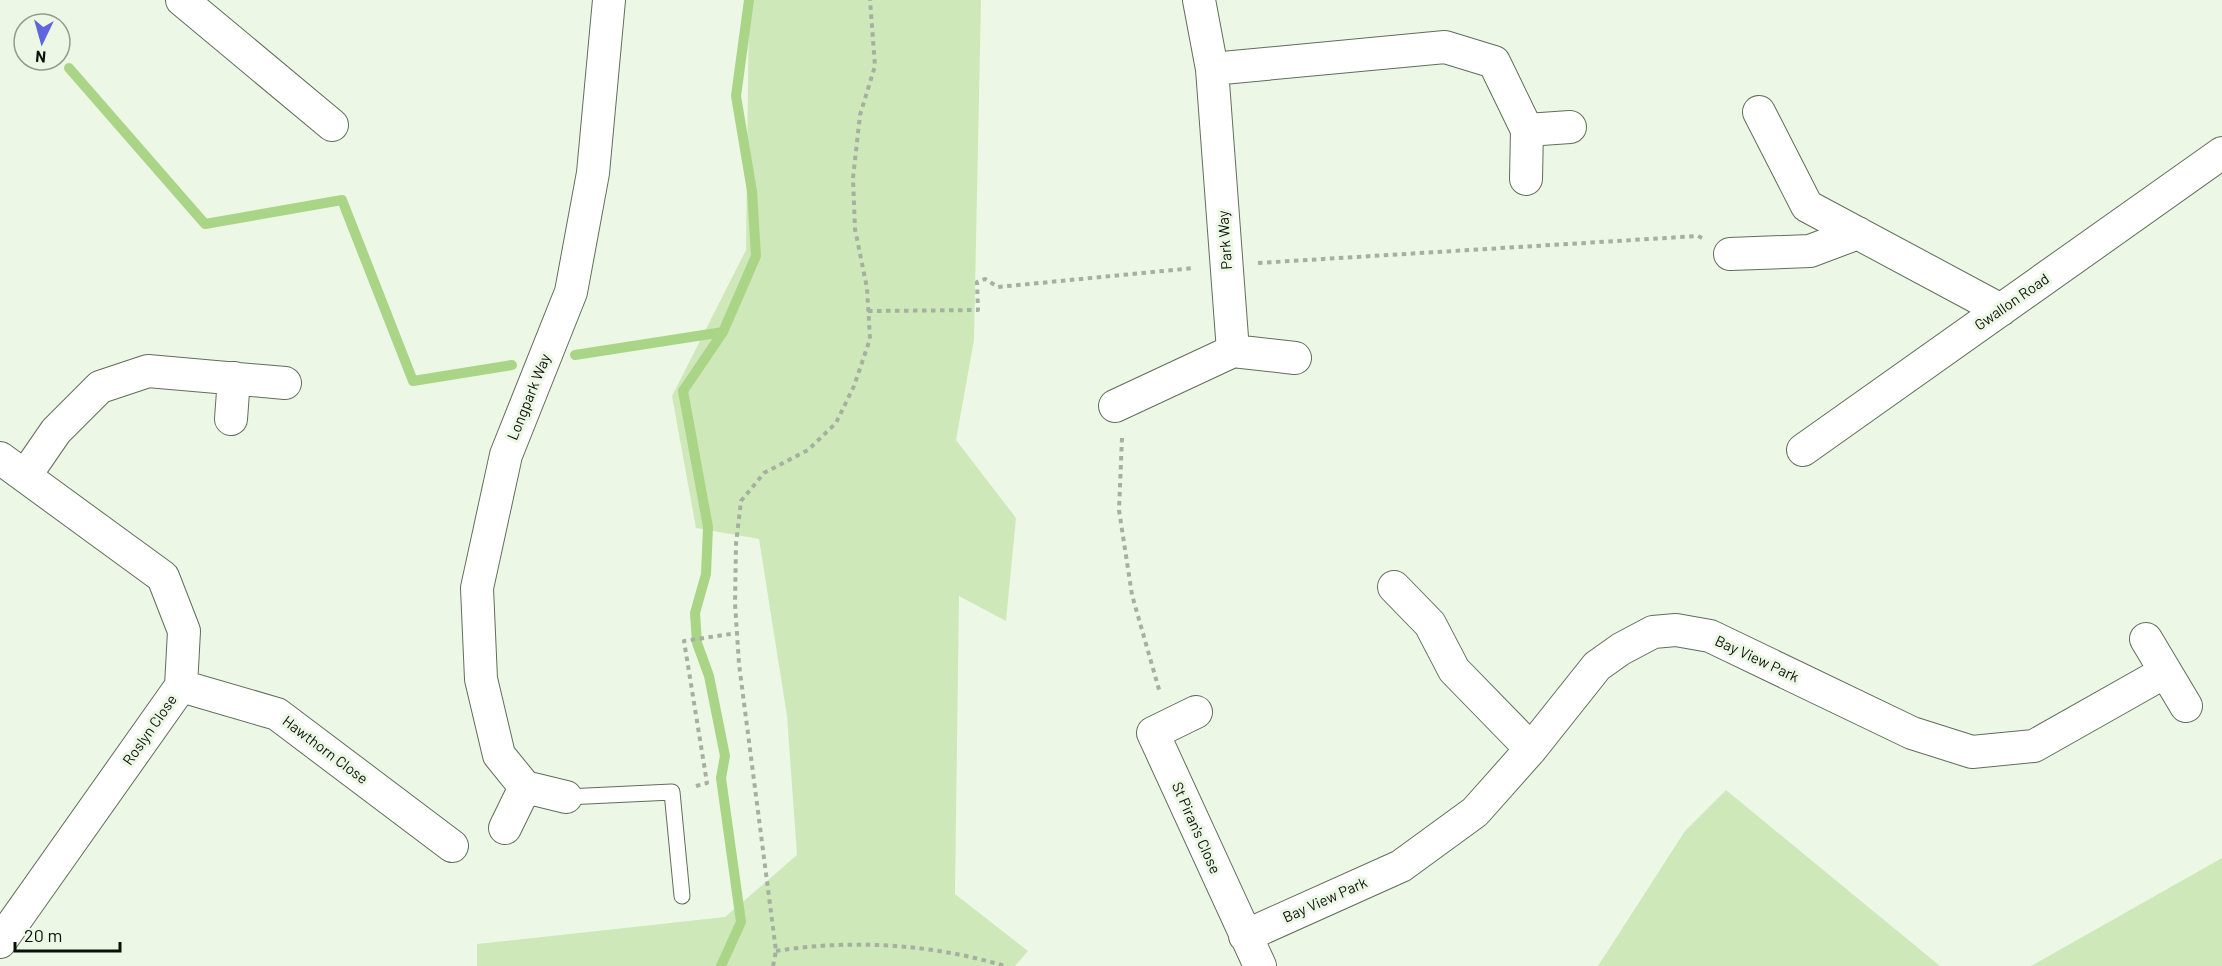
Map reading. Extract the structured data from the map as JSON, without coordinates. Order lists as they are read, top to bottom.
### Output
{
  "streets": {
    "street": [
      "Park Way",
      "Gwallon Road",
      "Longpark Way",
      "Bay View Park",
      "Roslyn Close",
      "Hawthorn Close",
      "St Piran's Close"
    ]
  },
  "crossings": [
    ["Bay View Park", "St Piran's Close"],
    ["Roslyn Close", "Hawthorn Close"]
  ],
  "scale_bar": "20 m",
  "north": "bottom"
}
